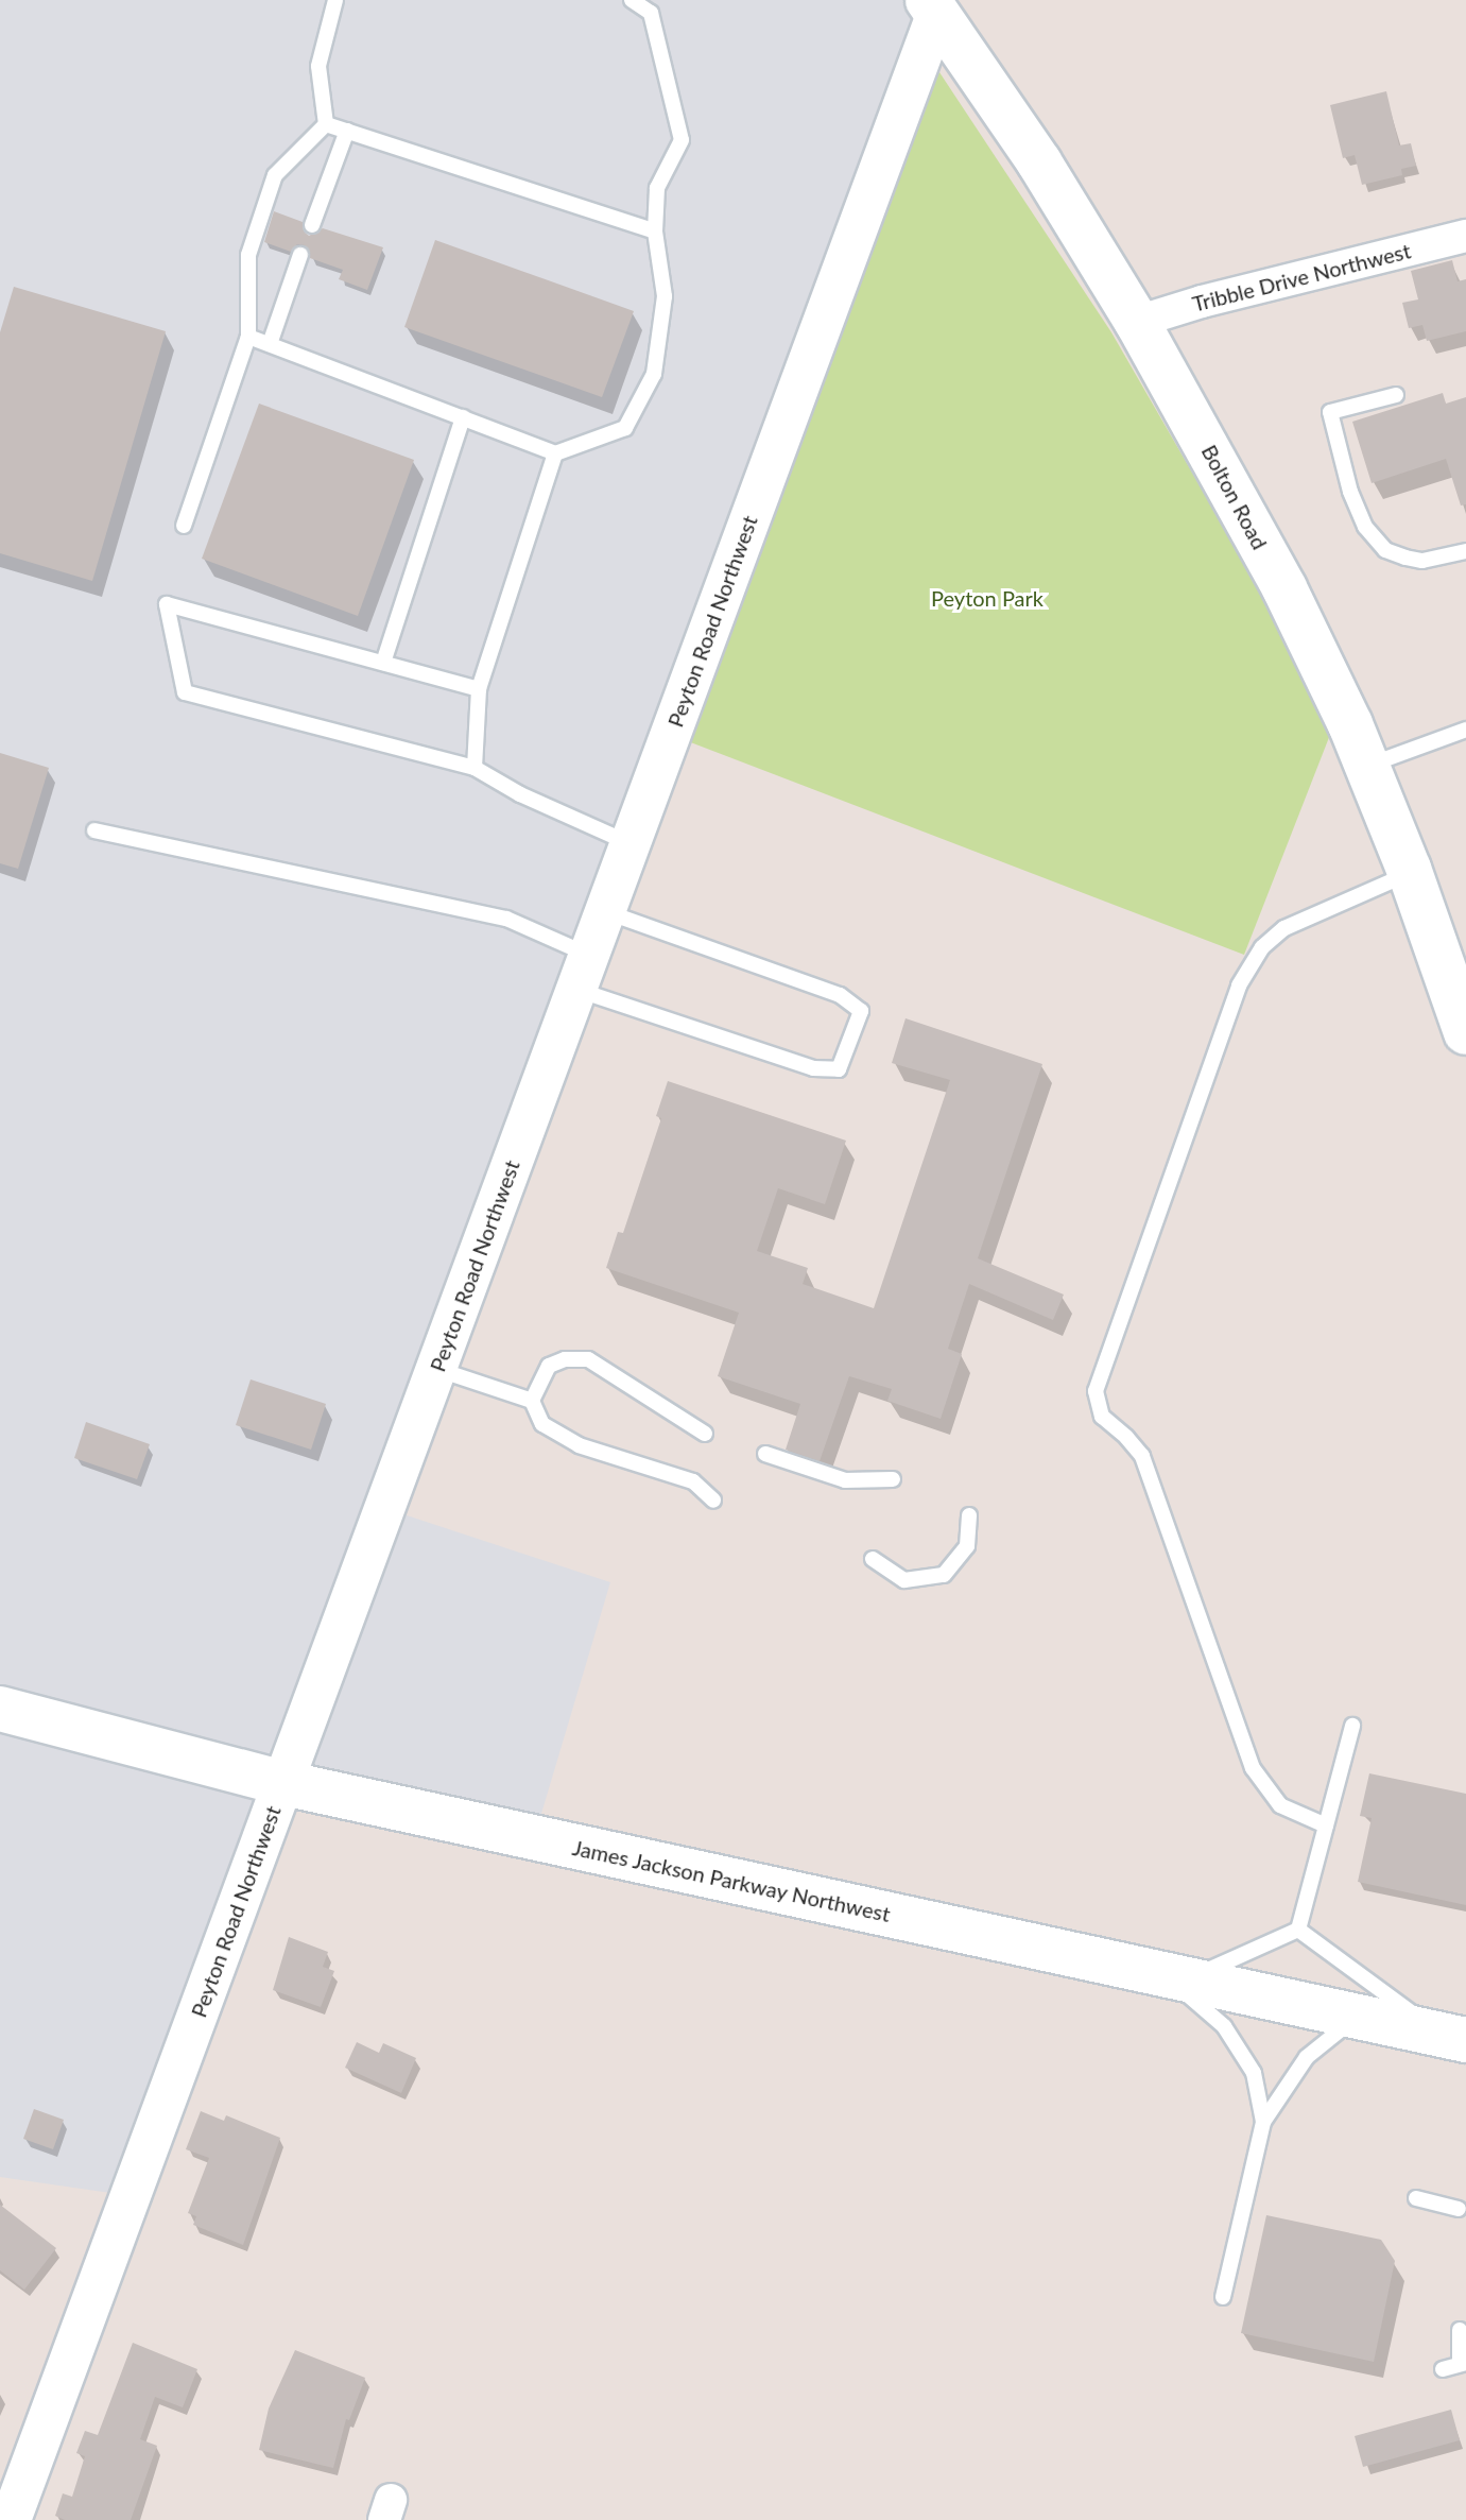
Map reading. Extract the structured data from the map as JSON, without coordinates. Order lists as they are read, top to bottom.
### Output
{
  "streets": {
    "main road": ["Bolton Road", "James Jackson Parkway Northwest"],
    "street": ["Tribble Drive Northwest", "Peyton Road Northwest"]
  },
  "crossings": [
    ["Tribble Drive Northwest", "Bolton Road"],
    ["Bolton Road", "Peyton Road Northwest"],
    ["Peyton Road Northwest", "James Jackson Parkway Northwest"]
  ],
  "parks": ["Peyton Park"]
}
